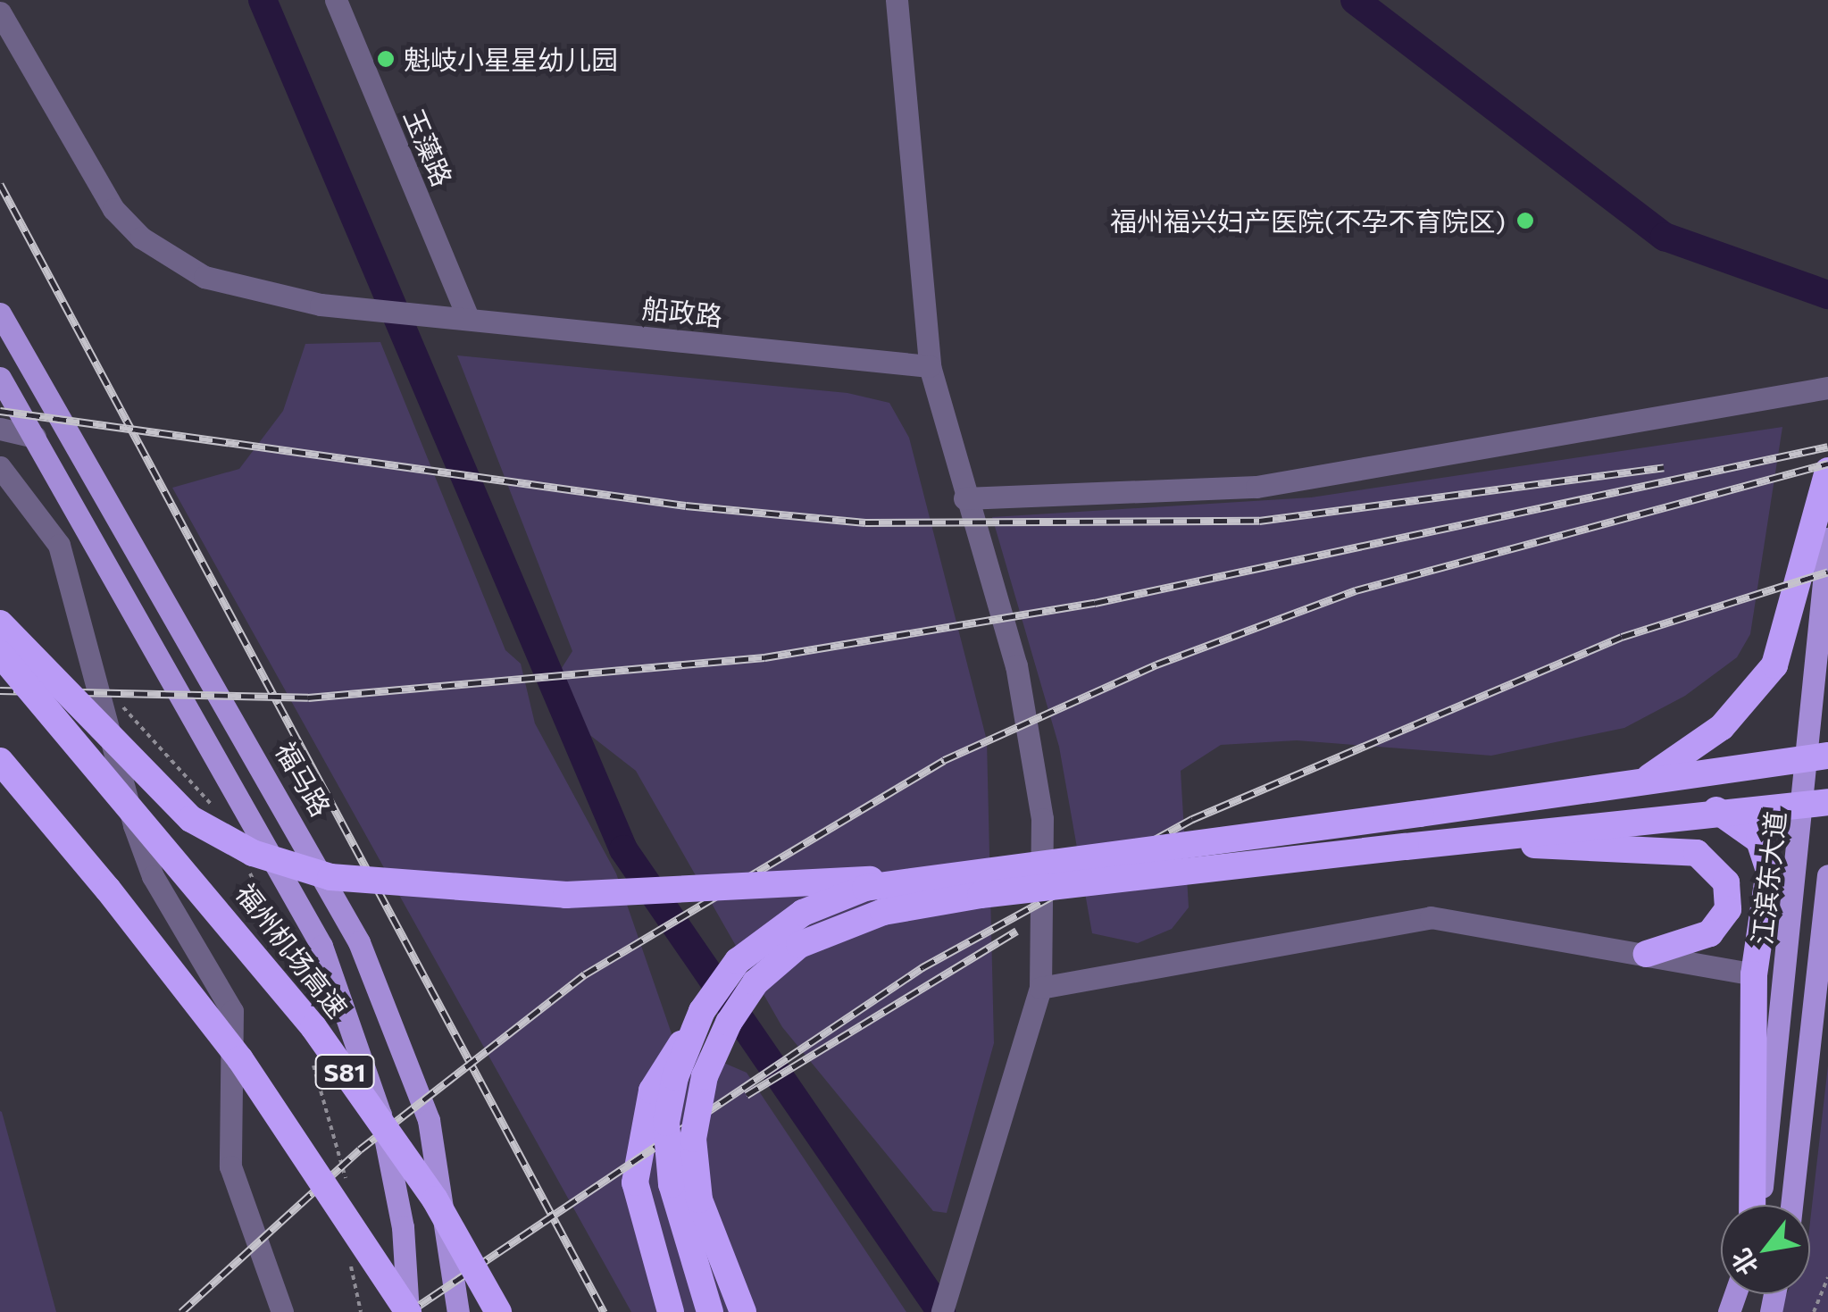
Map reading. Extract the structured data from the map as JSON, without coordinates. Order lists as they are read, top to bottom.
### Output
{
  "streets": {
    "highway": ["福州机场高速", "S81"],
    "main road": ["福马路", "江滨东大道"],
    "street": ["玉藻路", "船政路"]
  },
  "crossings": [
    ["玉藻路", "船政路"]
  ],
  "places": ["魁岐小星星幼儿园", "福州福兴妇产医院(不孕不育院区)"],
  "north": "bottom left"
}
